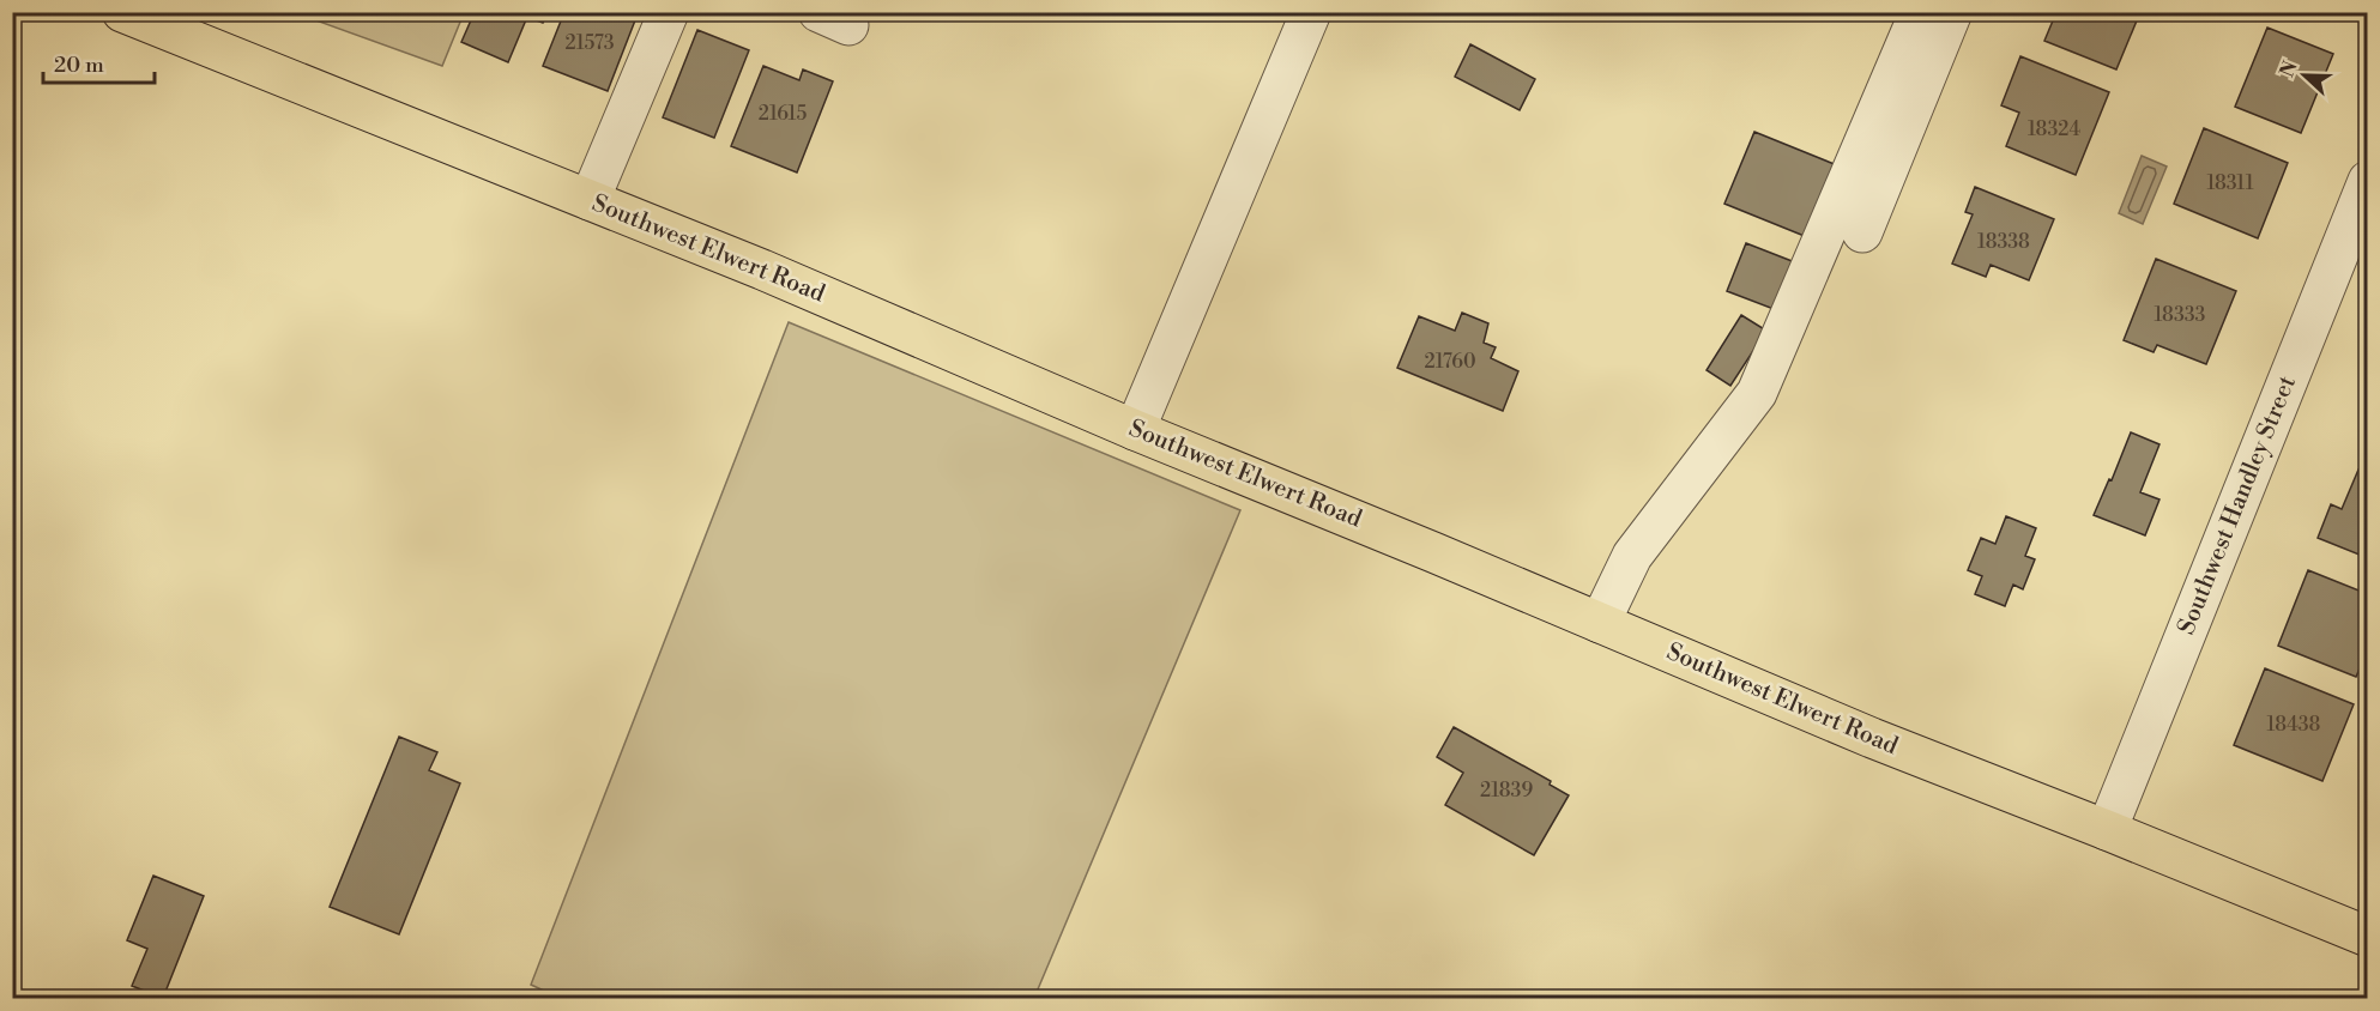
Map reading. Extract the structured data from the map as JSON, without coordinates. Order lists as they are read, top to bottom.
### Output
{
  "streets": {
    "main road": ["Southwest Elwert Road"],
    "street": ["Southwest Handley Street"]
  },
  "crossings": [
    ["Southwest Elwert Road", "Southwest Handley Street"]
  ],
  "house_numbers": [
    "21573",
    "21615",
    "18324",
    "18311",
    "18338",
    "18333",
    "21760",
    "18438",
    "21839"
  ],
  "scale_bar": "20 m",
  "north": "left"
}
